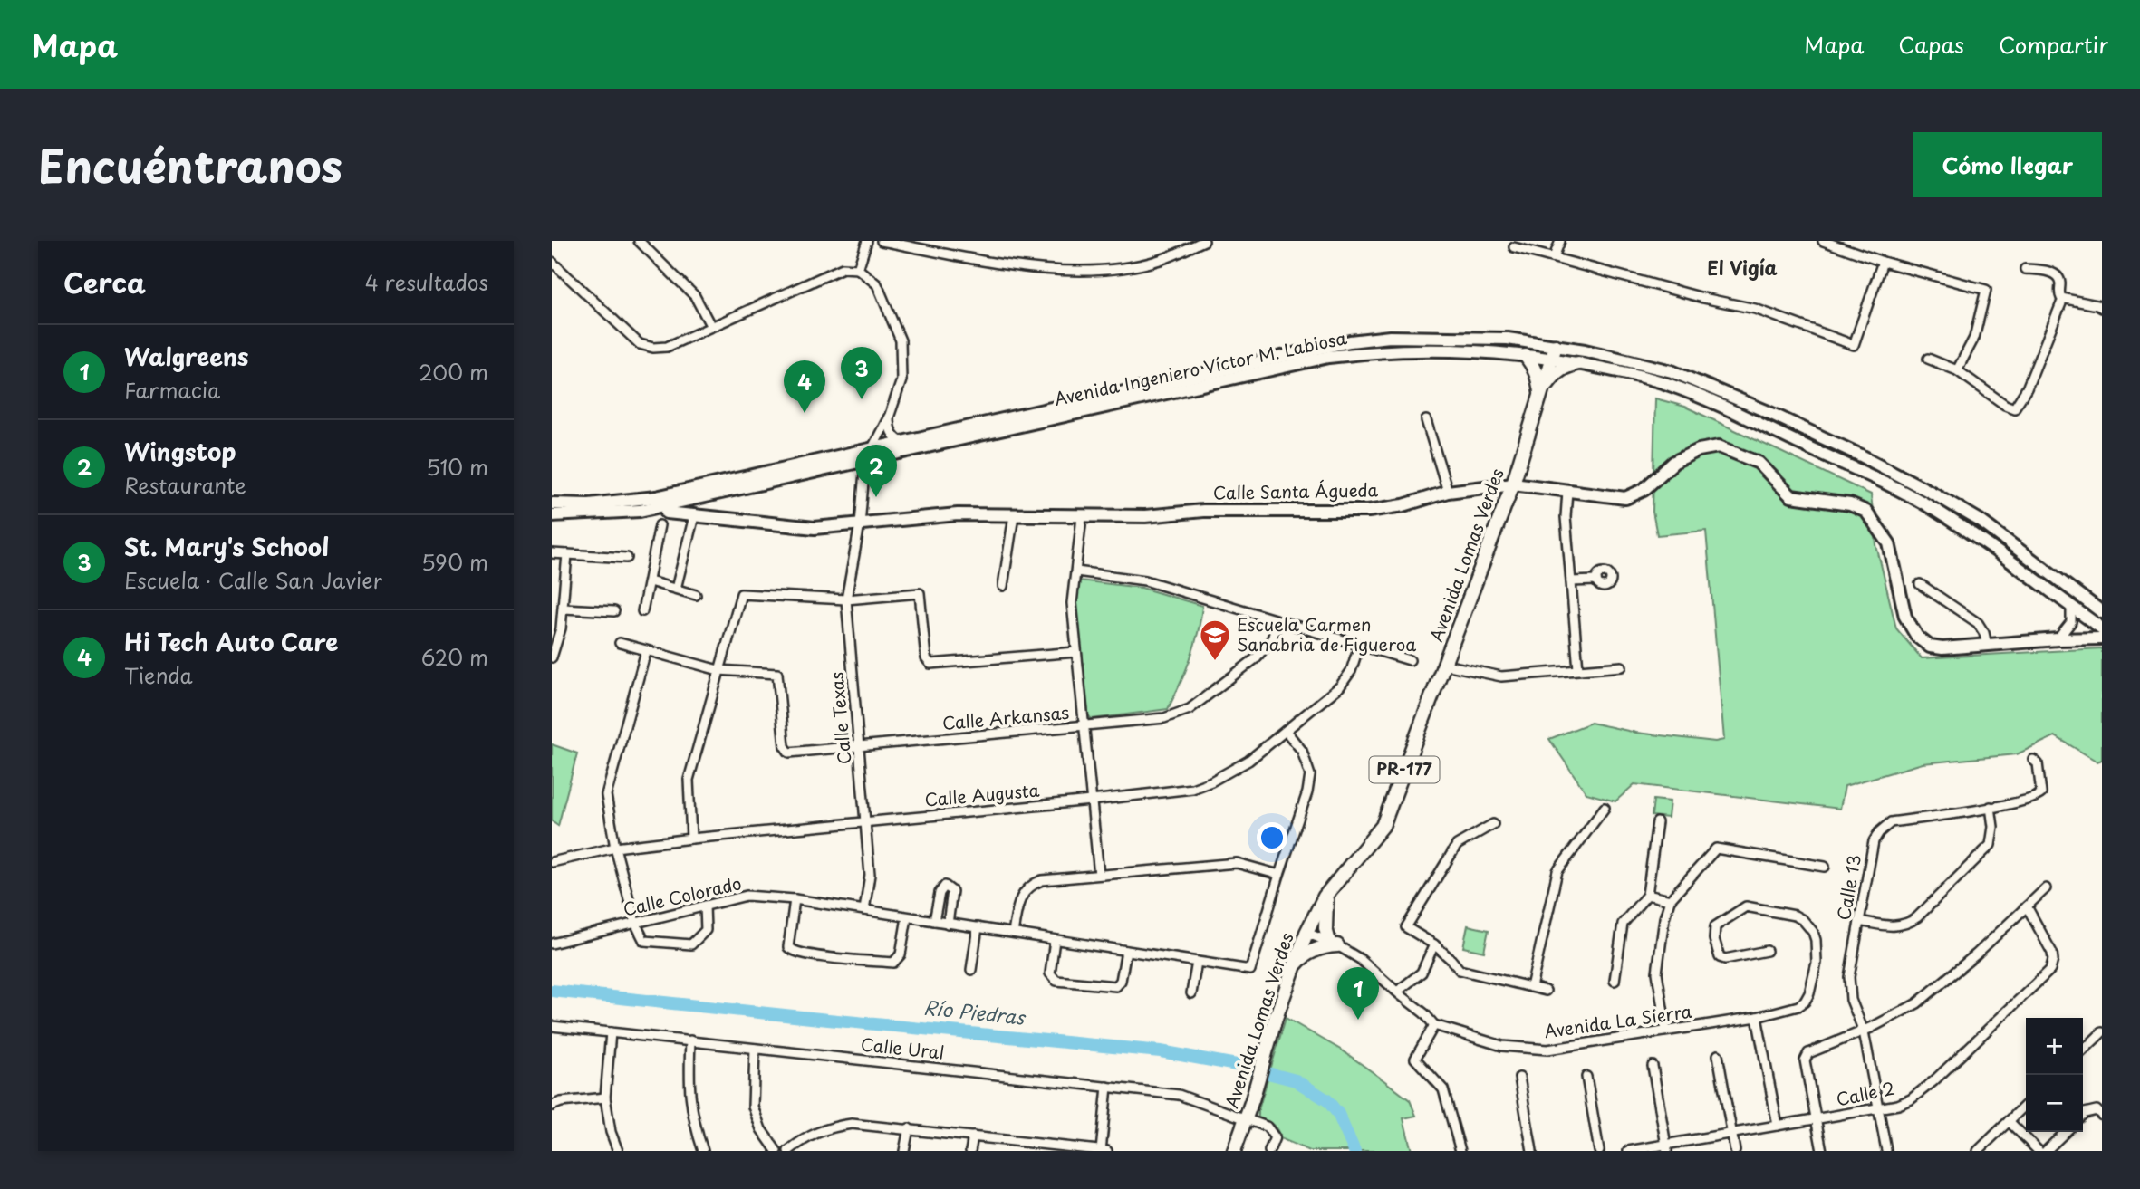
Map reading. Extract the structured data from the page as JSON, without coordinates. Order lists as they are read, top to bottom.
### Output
{
  "streets": {
    "main road": [
      "Avenida Ingeniero Víctor M. Labiosa",
      "Calle Santa Águeda",
      "Avenida Lomas Verdes",
      "PR-177"
    ],
    "street": [
      "Calle Texas",
      "Calle Arkansas",
      "Calle Augusta",
      "Calle 13",
      "Calle Colorado",
      "Avenida La Sierra",
      "Calle Ural",
      "Calle 2"
    ]
  },
  "crossings": [
    ["Avenida Ingeniero Víctor M. Labiosa", "Avenida Lomas Verdes"],
    ["Avenida Ingeniero Víctor M. Labiosa", "Calle Texas"],
    ["Calle Santa Águeda", "Avenida Lomas Verdes"],
    ["Calle Santa Águeda", "Calle Texas"],
    ["Avenida Lomas Verdes", "Avenida La Sierra"],
    ["Avenida Lomas Verdes", "Calle Ural"],
    ["Calle Texas", "Calle Arkansas"],
    ["Calle Texas", "Calle Augusta"],
    ["Calle Texas", "Calle Colorado"],
    ["Calle 13", "Calle 2"]
  ],
  "districts": ["El Vigía"],
  "water": ["Río Piedras"],
  "places": {
    "school or university": ["Escuela Carmen Sanabria de Figueroa"]
  },
  "page": {
    "header": "Mapa",
    "nav": ["Mapa", "Capas", "Compartir"],
    "title": "Encuéntranos",
    "buttons": "Cómo llegar",
    "heading": ["Cerca", "4 resultados"],
    "list": [
      {
        "mark": "1",
        "name": "Walgreens",
        "note": "Farmacia",
        "value": "200 m"
      },
      {
        "mark": "2",
        "name": "Wingstop",
        "note": "Restaurante",
        "value": "510 m"
      },
      {
        "mark": "3",
        "name": "St. Mary's School",
        "note": "Escuela · Calle San Javier",
        "value": "590 m"
      },
      {
        "mark": "4",
        "name": "Hi Tech Auto Care",
        "note": "Tienda",
        "value": "620 m"
      }
    ],
    "pins": [
      "3",
      "4",
      "2",
      "1"
    ],
    "map_buttons": ["+", "−"]
  }
}
